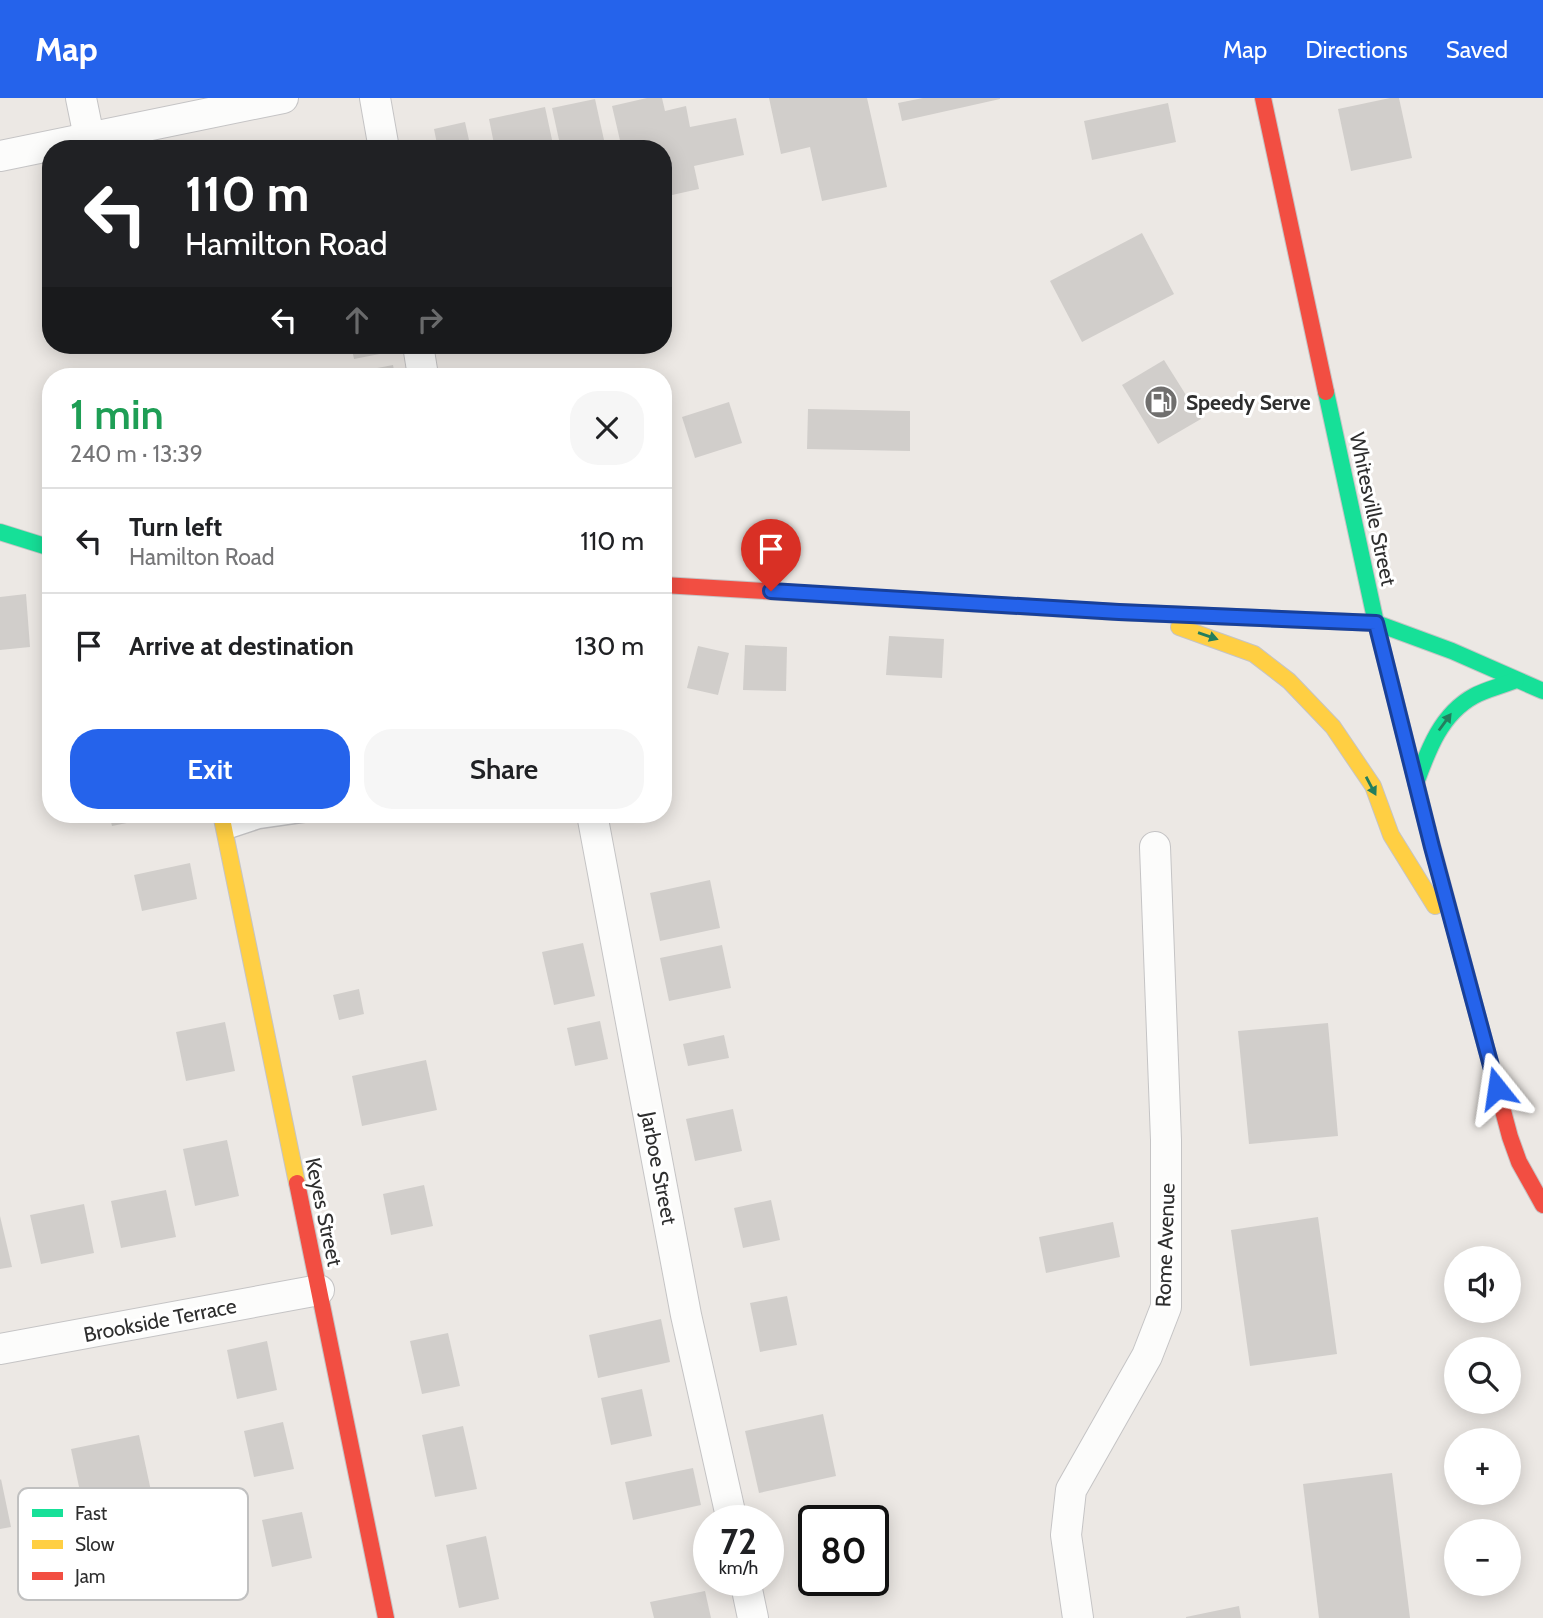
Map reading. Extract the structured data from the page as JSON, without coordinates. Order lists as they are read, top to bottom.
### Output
{
  "streets": {
    "main road": ["Whitesville Street", "Keyes Street"],
    "street": ["Jarboe Street", "Rome Avenue", "Brookside Terrace"]
  },
  "crossings": [
    ["Keyes Street", "Brookside Terrace"]
  ],
  "places": {
    "fuel station": ["Speedy Serve"]
  },
  "legend": ["Fast", "Slow", "Jam"],
  "page": {
    "header": "Map",
    "nav": ["Map", "Directions", "Saved"],
    "turn": ["110 m", "Hamilton Road"],
    "heading": ["1 min", "240 m · 13:39"],
    "list": [
      {
        "name": "Turn left",
        "note": "Hamilton Road",
        "value": "110 m"
      },
      {
        "name": "Arrive at destination",
        "value": "130 m"
      }
    ],
    "buttons": ["Exit", "Share"],
    "map_buttons": ["+", "−"],
    "speed": "72 km/h",
    "limit": "80"
  }
}
